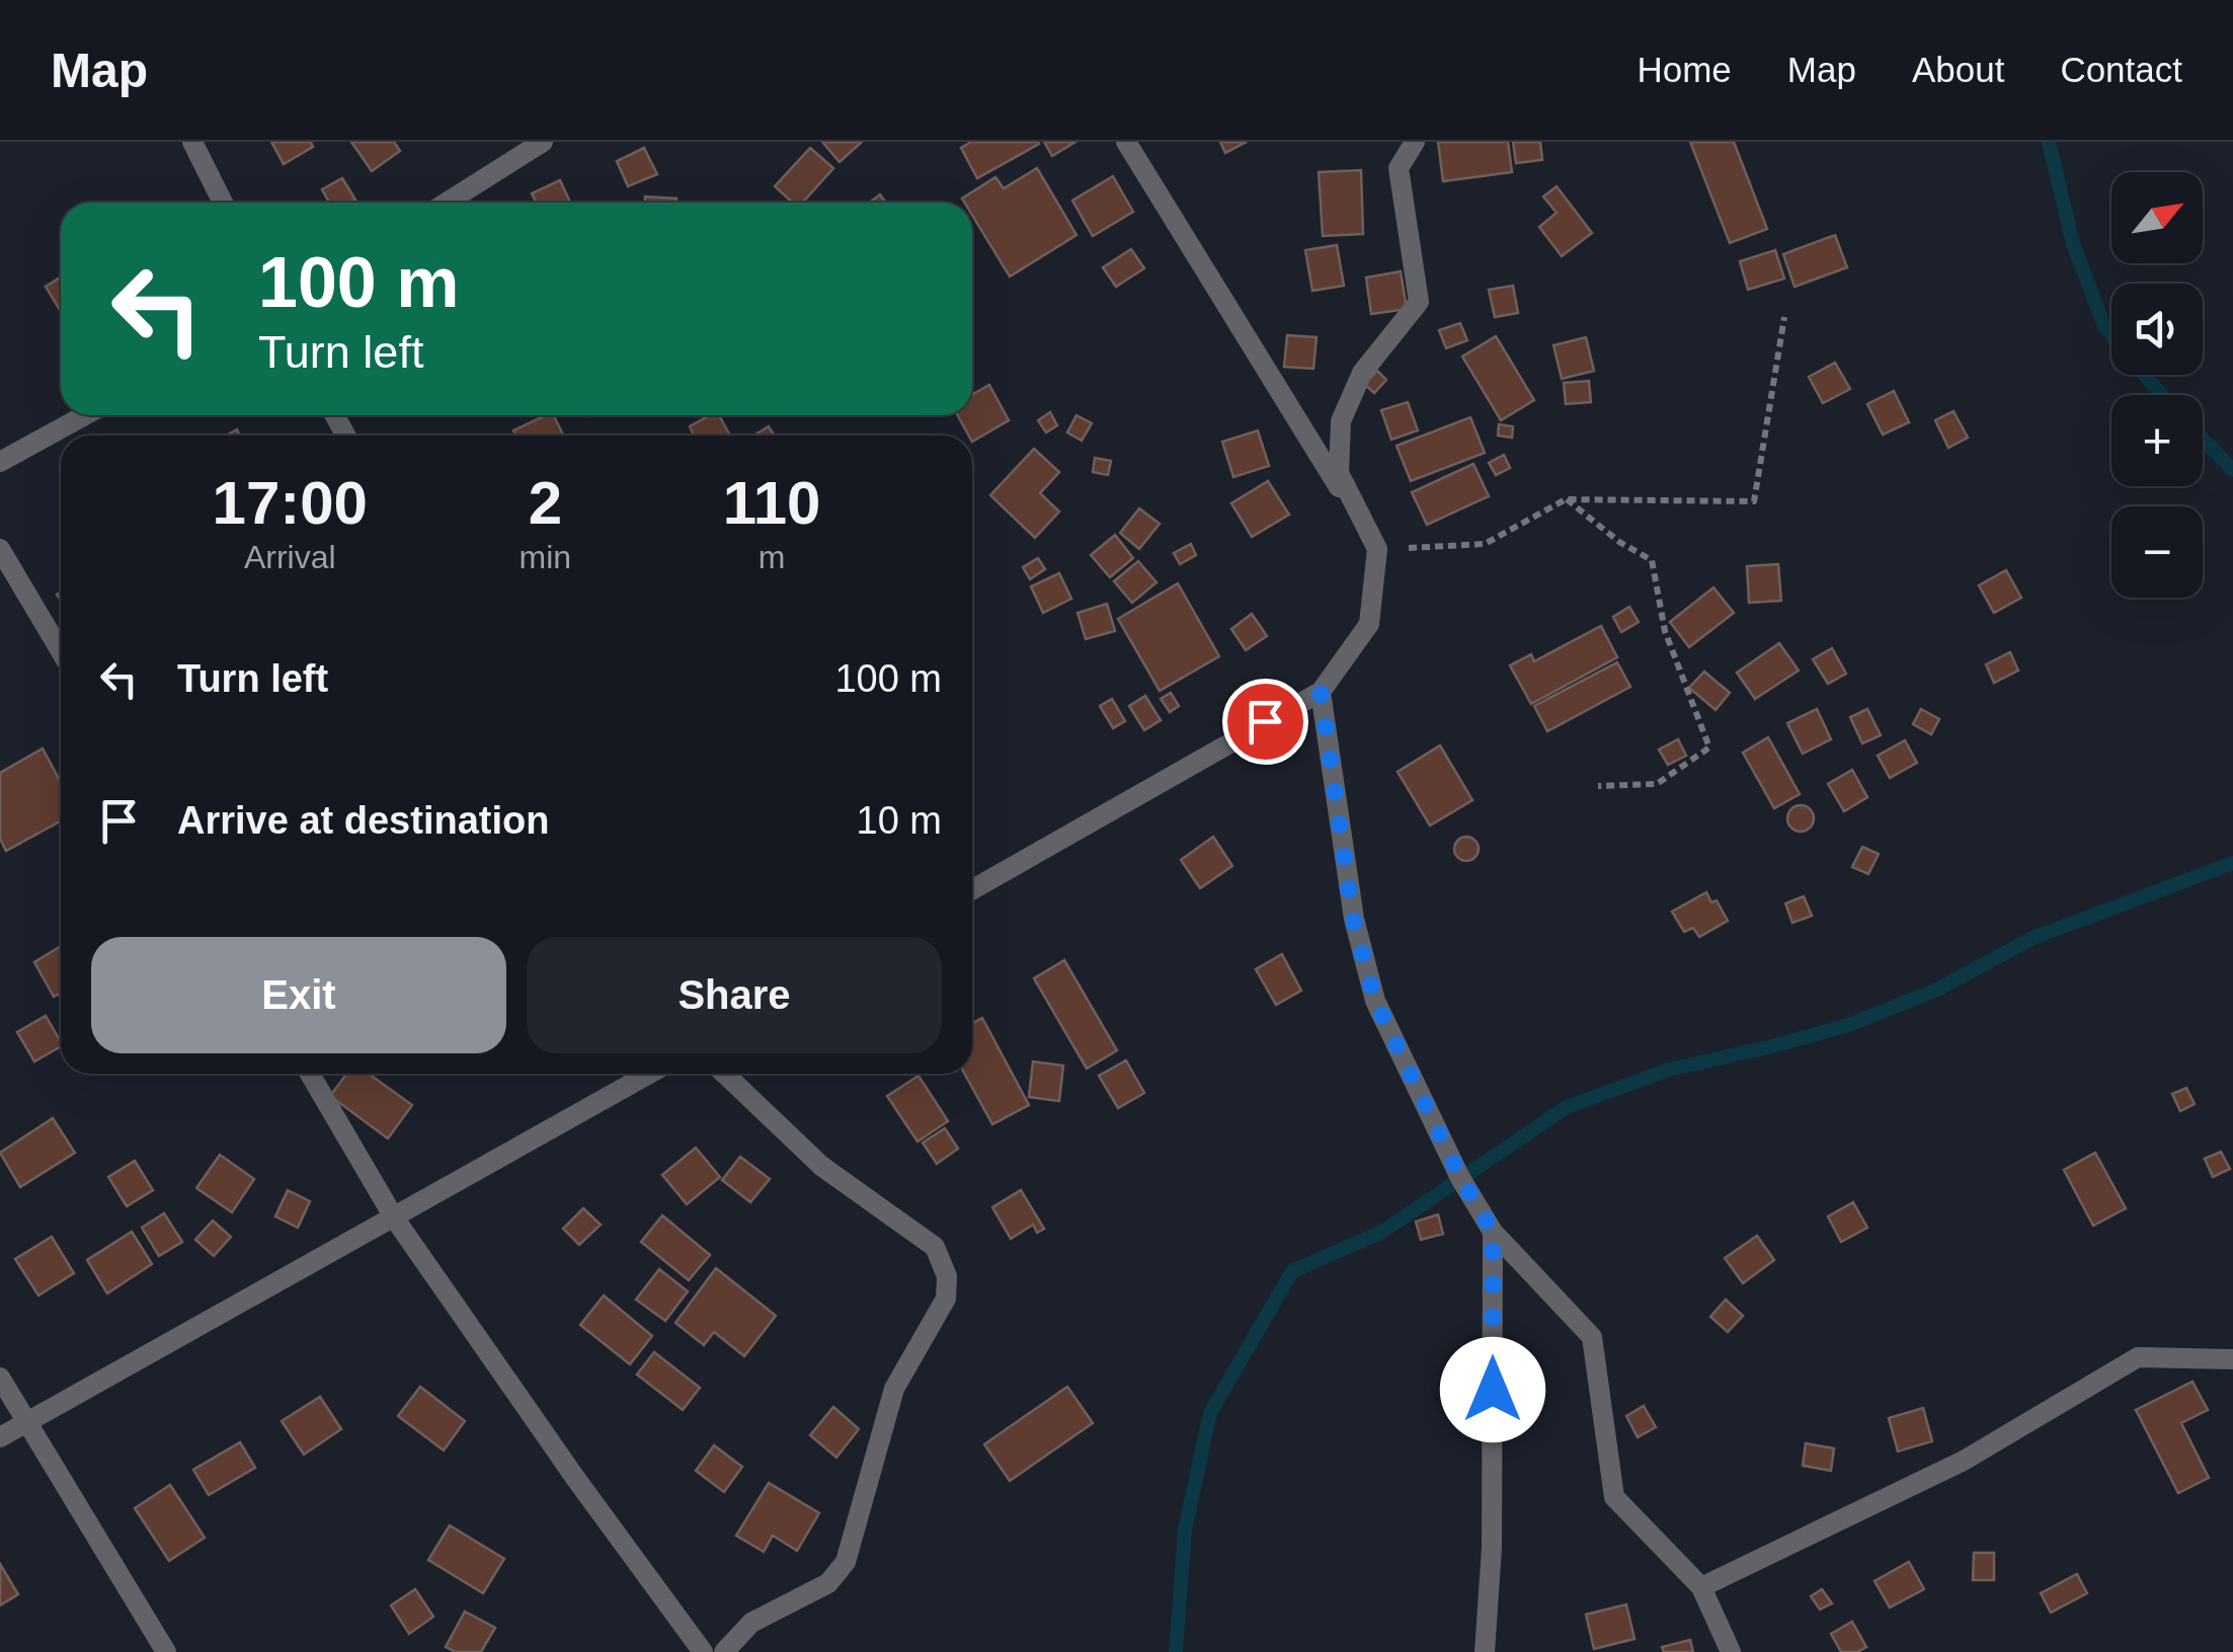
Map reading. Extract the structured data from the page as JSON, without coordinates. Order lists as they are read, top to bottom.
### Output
{
  "north": "top right",
  "page": {
    "header": "Map",
    "nav": [
      "Home",
      "Map",
      "About",
      "Contact"
    ],
    "map_buttons": ["+", "−"],
    "turn": ["100 m", "Turn left"],
    "eta": [
      "17:00",
      "Arrival",
      "2",
      "min",
      "110",
      "m"
    ],
    "list": [
      {
        "name": "Turn left",
        "value": "100 m"
      },
      {
        "name": "Arrive at destination",
        "value": "10 m"
      }
    ],
    "buttons": ["Exit", "Share"]
  }
}
